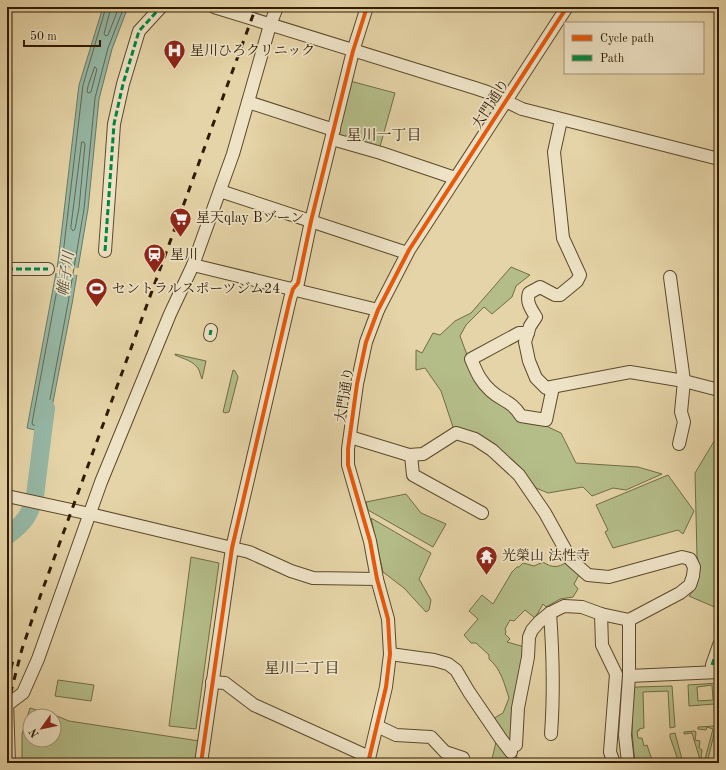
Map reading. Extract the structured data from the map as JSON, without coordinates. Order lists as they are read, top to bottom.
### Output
{
  "streets": {
    "street": ["大門通り"]
  },
  "districts": ["星川一丁目", "星川二丁目"],
  "water": ["帷子川"],
  "places": {
    "hospital": ["星川ひろクリニック"],
    "supermarket": ["星天qlay Bゾーン"],
    "station": ["星川"],
    "sports": ["セントラルスポーツジム24"],
    "temple": ["光榮山 法性寺"]
  },
  "legend": ["Cycle path", "Path"],
  "scale_bar": "50 m",
  "north": "bottom left"
}
